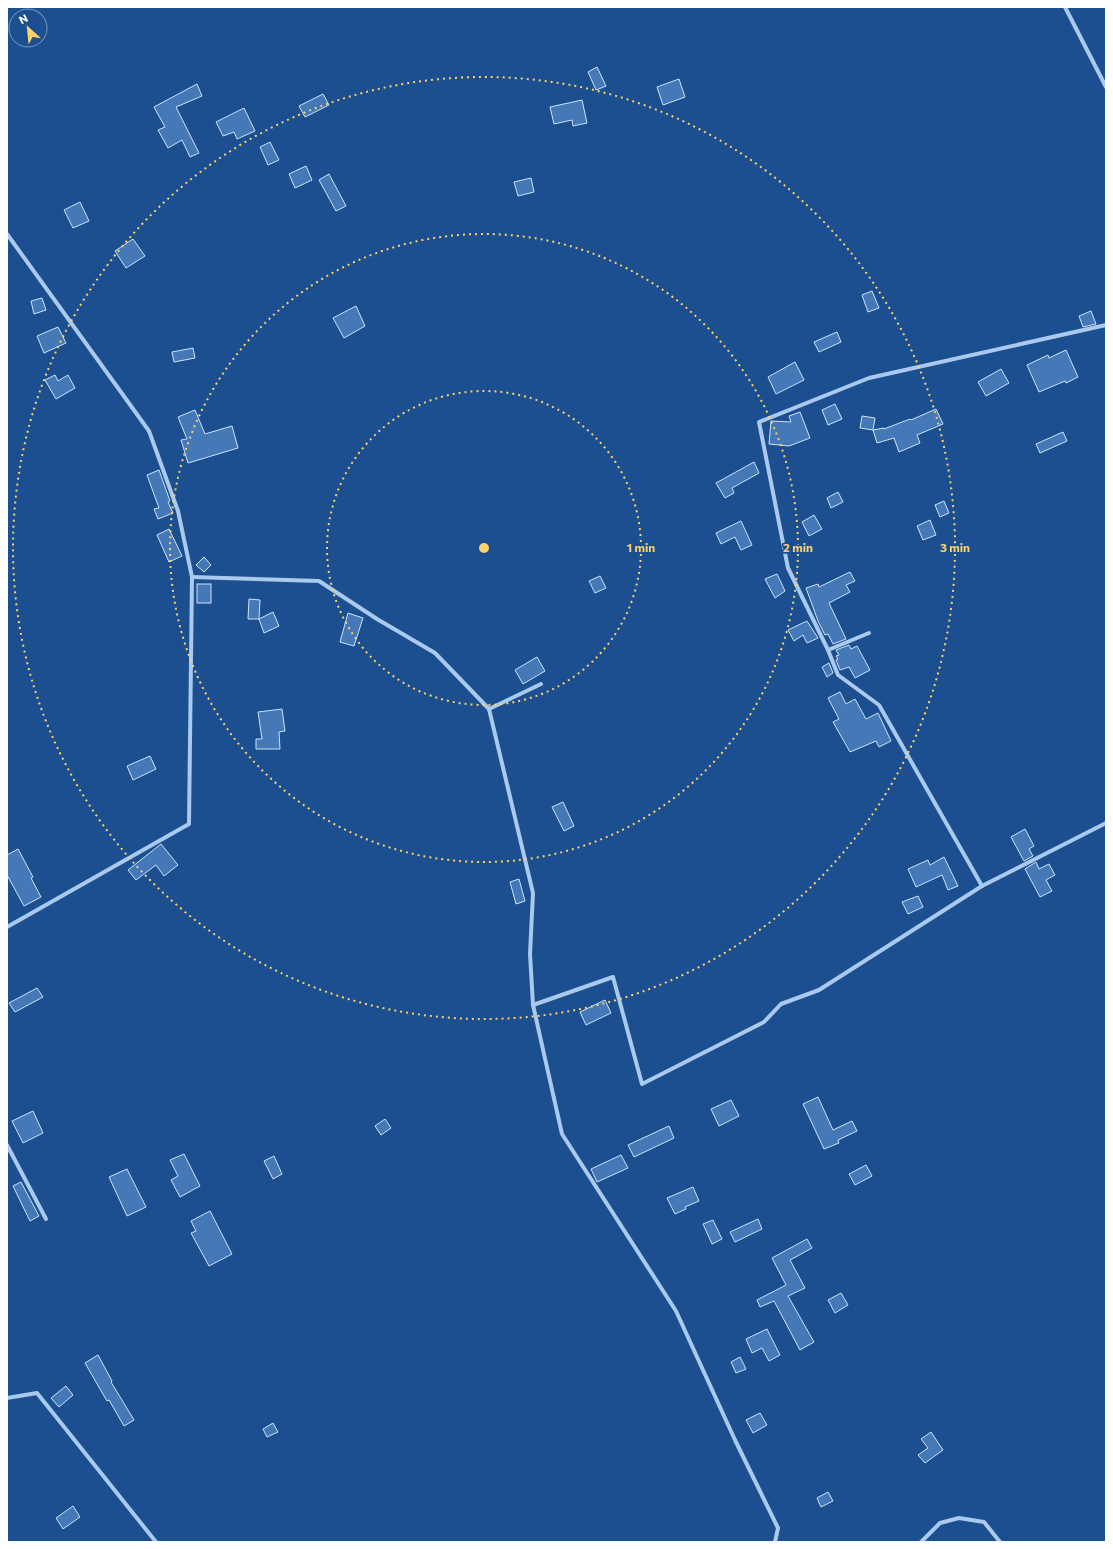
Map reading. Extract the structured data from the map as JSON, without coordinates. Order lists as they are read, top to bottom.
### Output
{
  "north": "top left",
  "rings": ["1 min", "2 min", "3 min"]
}
